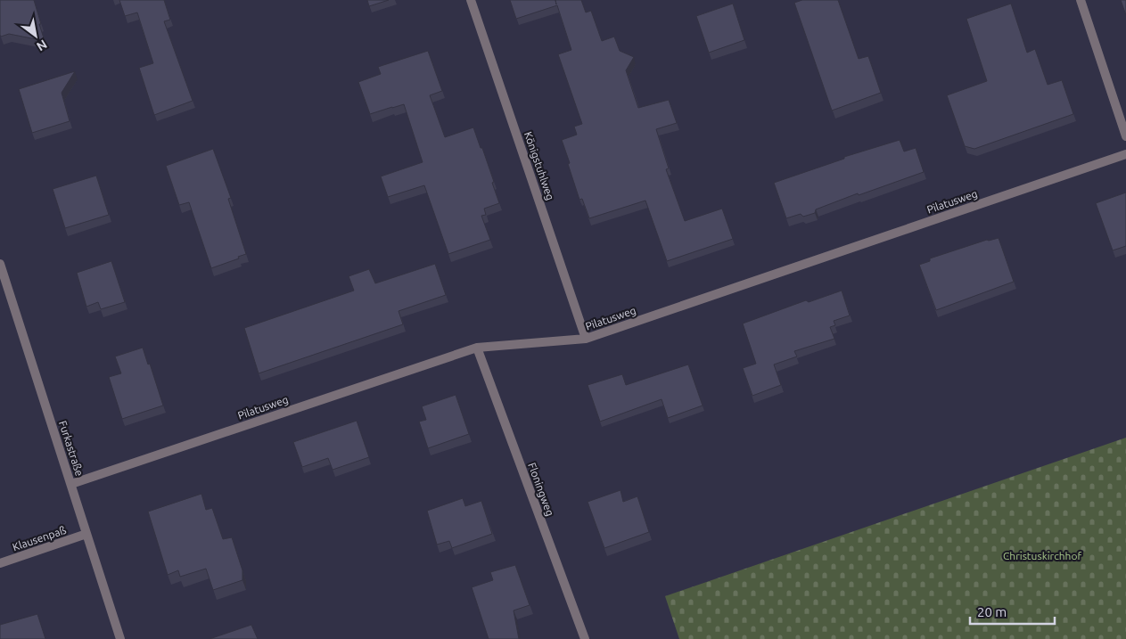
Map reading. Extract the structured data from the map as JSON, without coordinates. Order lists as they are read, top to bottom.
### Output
{
  "streets": {
    "street": [
      "Königstuhlweg",
      "Pilatusweg",
      "Furkastraße",
      "Floningweg",
      "Klausenpaß"
    ]
  },
  "crossings": [
    ["Königstuhlweg", "Pilatusweg"],
    ["Pilatusweg", "Furkastraße"],
    ["Pilatusweg", "Floningweg"],
    ["Furkastraße", "Klausenpaß"]
  ],
  "parks": ["Christuskirchhof"],
  "scale_bar": "20 m",
  "north": "bottom right"
}
